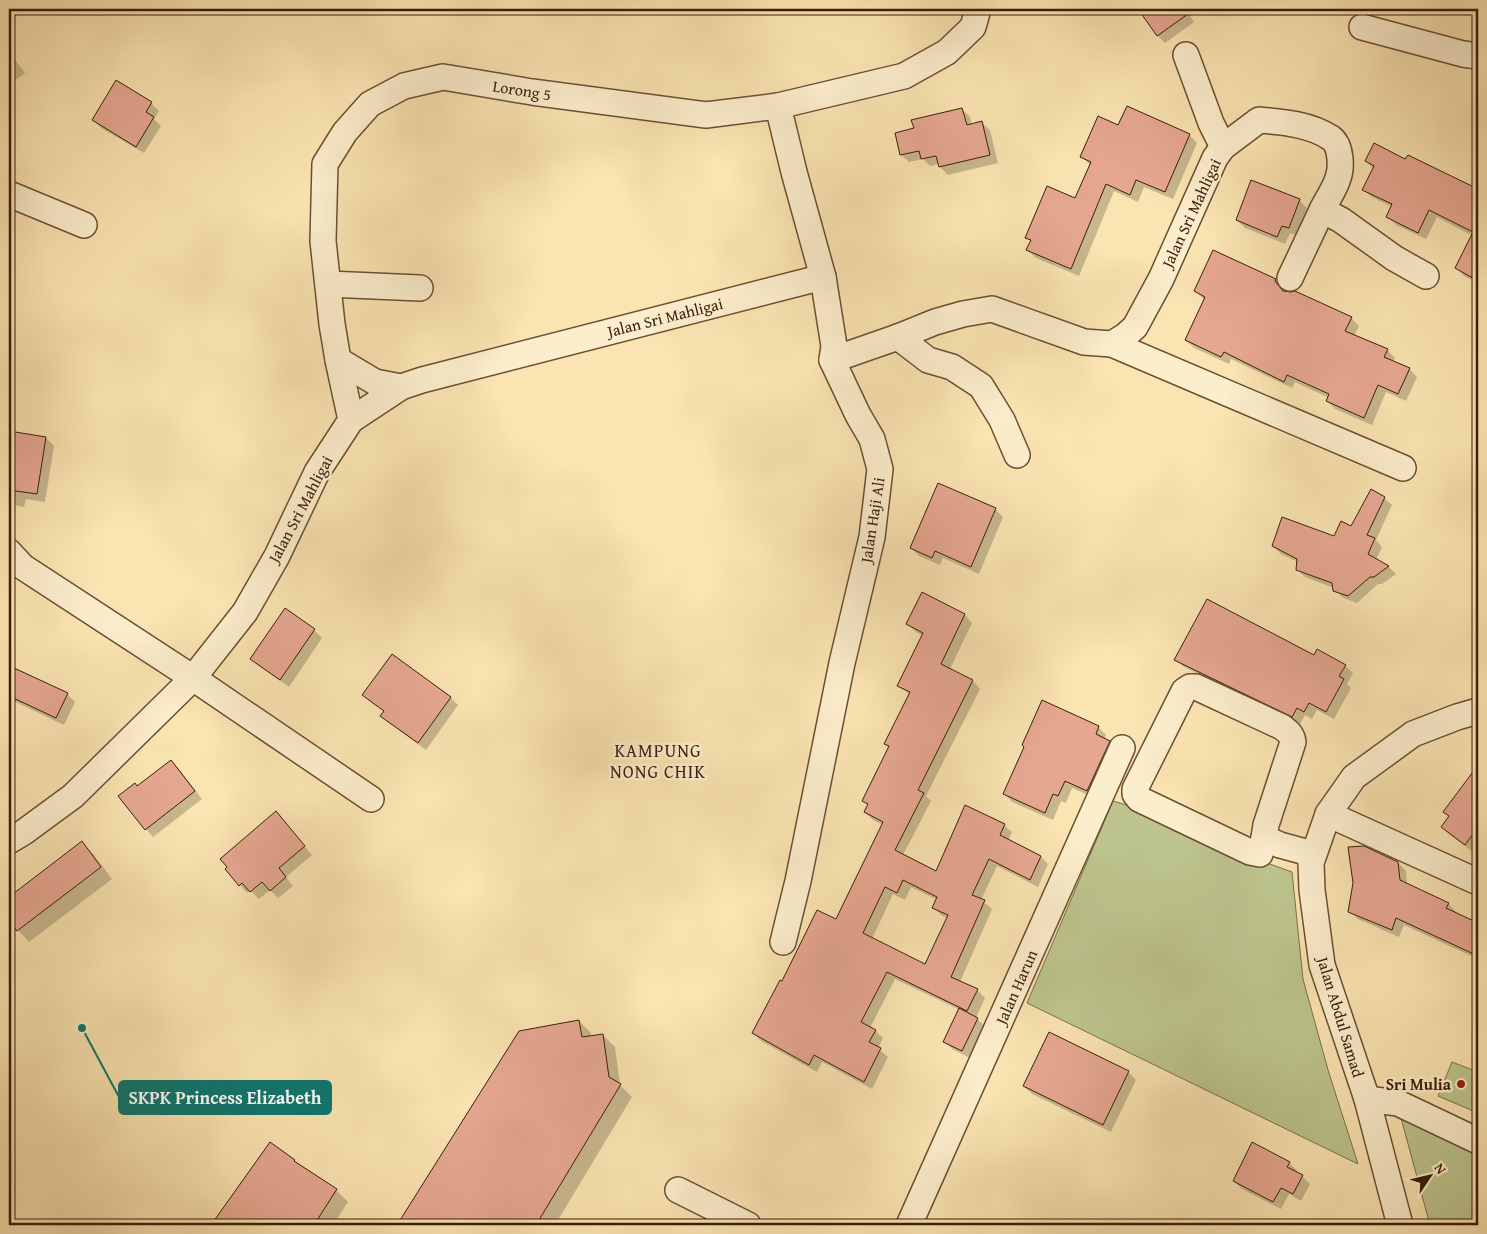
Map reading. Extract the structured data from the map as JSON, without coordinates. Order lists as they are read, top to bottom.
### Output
{
  "streets": {
    "street": [
      "Lorong 5",
      "Jalan Sri Mahligai",
      "Jalan Haji Ali",
      "Jalan Harun",
      "Jalan Abdul Samad"
    ]
  },
  "crossings": [
    ["Lorong 5", "Jalan Sri Mahligai"],
    ["Lorong 5", "Jalan Haji Ali"],
    ["Jalan Sri Mahligai", "Jalan Haji Ali"]
  ],
  "districts": ["KAMPUNG NONG CHIK"],
  "places": ["SKPK Princess Elizabeth", "Sri Mulia"],
  "north": "top right"
}
